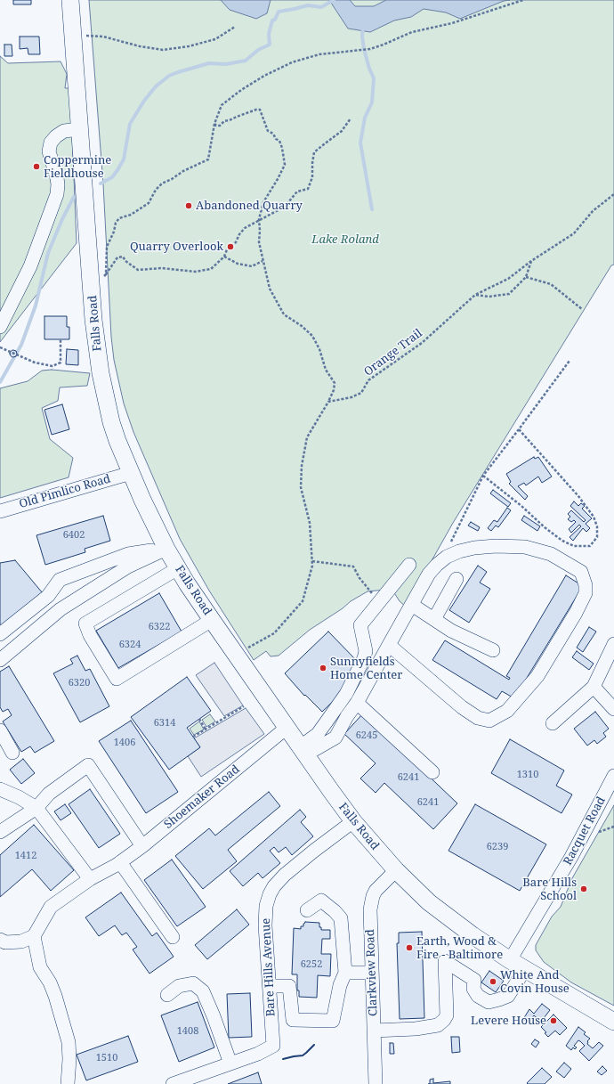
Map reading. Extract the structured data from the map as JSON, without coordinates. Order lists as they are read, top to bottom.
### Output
{
  "streets": {
    "main road": ["Falls Road"],
    "street": [
      "Old Pimlico Road",
      "Shoemaker Road",
      "Racquet Road",
      "Bare Hills Avenue",
      "Clarkview Road"
    ],
    "path": ["Orange Trail"]
  },
  "crossings": [
    ["Falls Road", "Old Pimlico Road"],
    ["Falls Road", "Shoemaker Road"],
    ["Falls Road", "Racquet Road"],
    ["Falls Road", "Bare Hills Avenue"],
    ["Falls Road", "Clarkview Road"]
  ],
  "parks": ["Lake Roland"],
  "places": [
    "Coppermine Fieldhouse",
    "Abandoned Quarry",
    "Quarry Overlook",
    "Sunnyfields Home Center",
    "Bare Hills School",
    "Earth, Wood & Fire - Baltimore",
    "White And Covin House",
    "Levere House"
  ],
  "house_numbers": [
    "6402",
    "6322",
    "6324",
    "6320",
    "6314",
    "6245",
    "1406",
    "1310",
    "6241",
    "6241",
    "6239",
    "1412",
    "6252",
    "1408",
    "1510"
  ]
}
